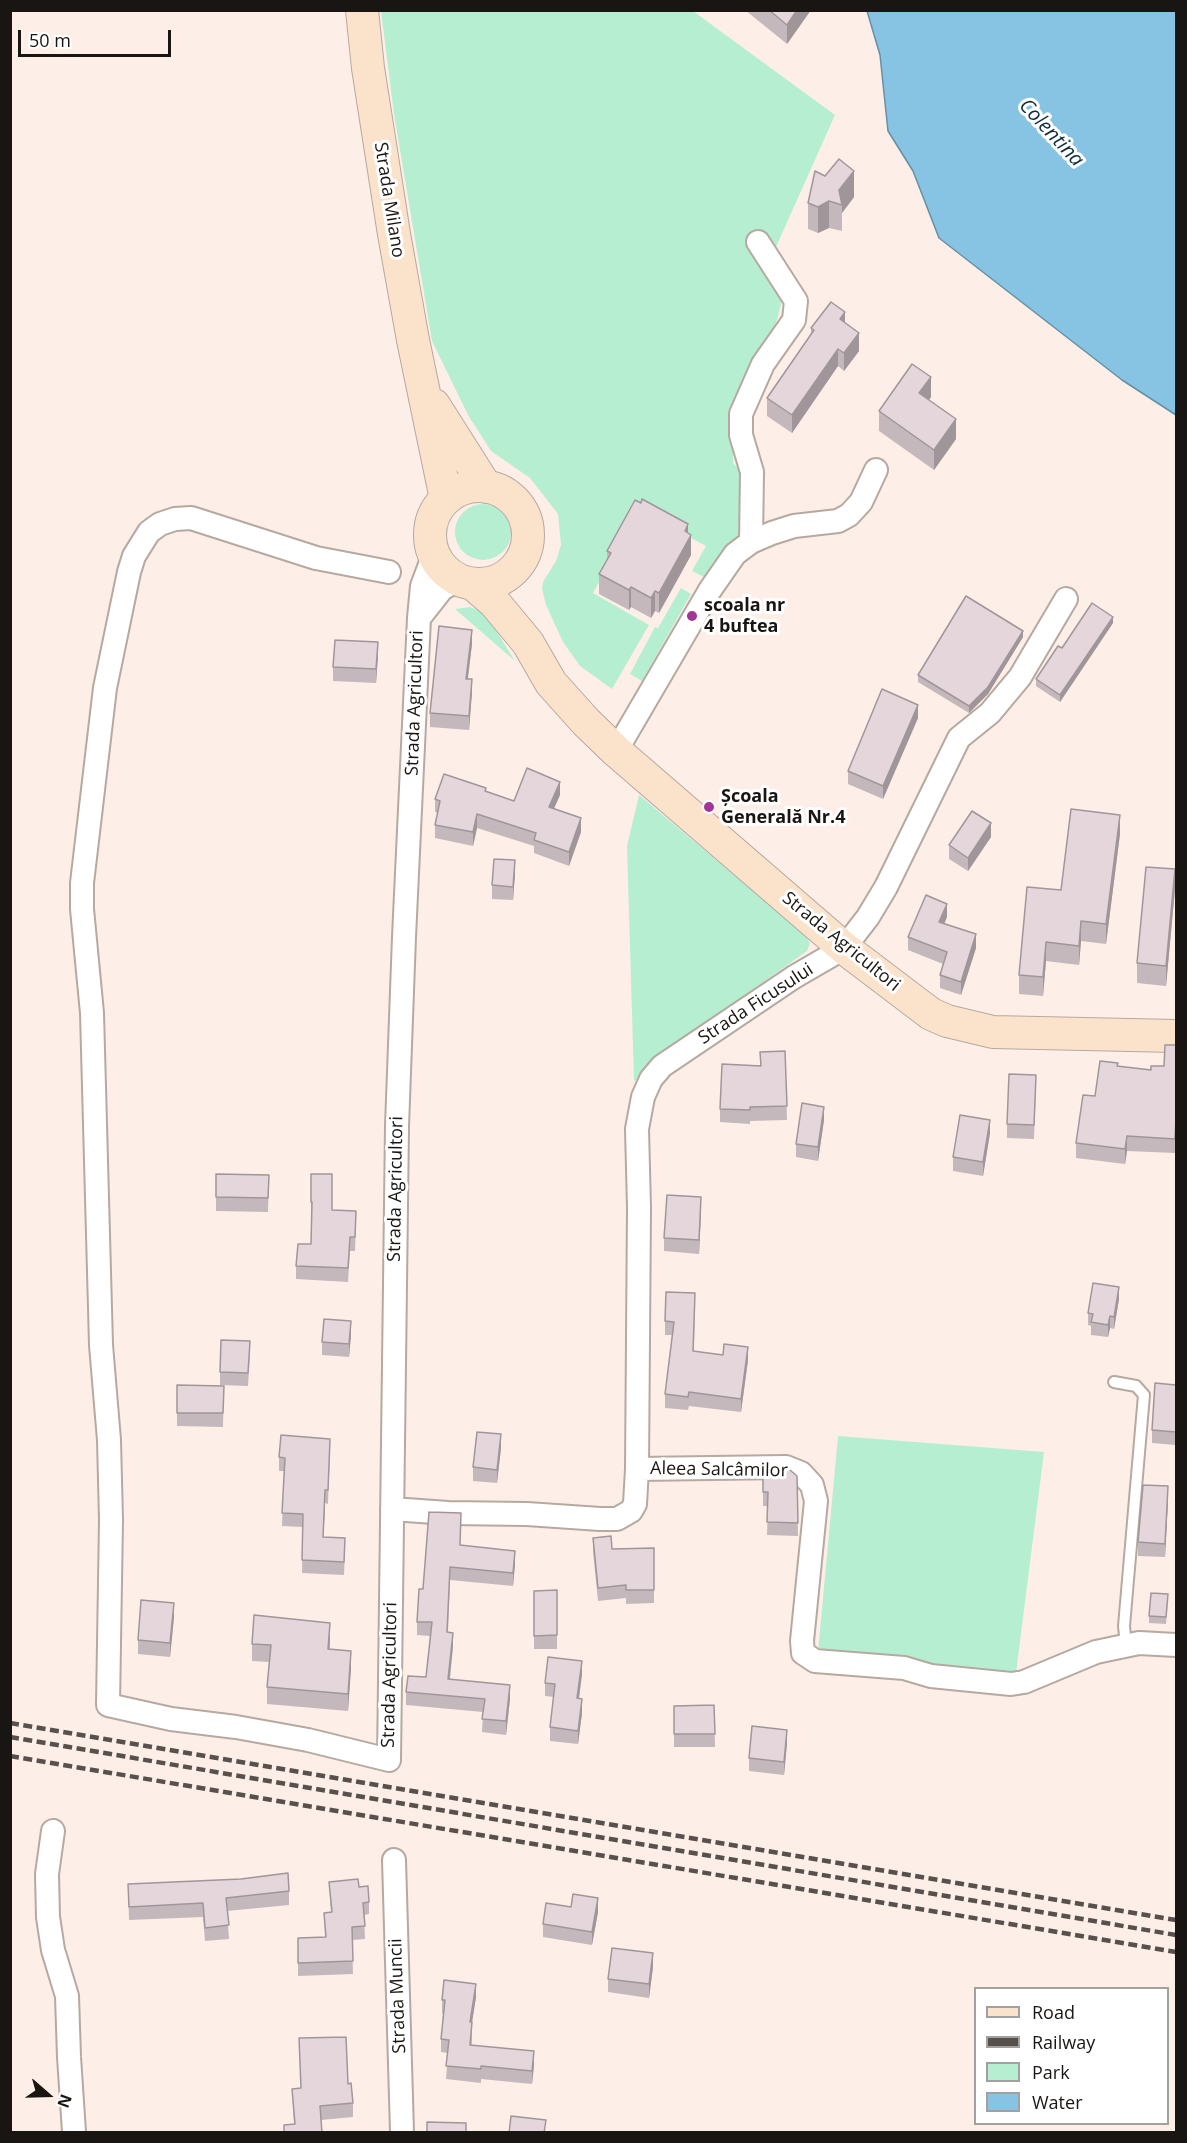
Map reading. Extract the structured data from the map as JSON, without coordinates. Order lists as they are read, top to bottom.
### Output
{
  "streets": {
    "main road": ["Strada Milano", "Strada Agricultori"],
    "street": ["Strada Ficusului", "Aleea Salcâmilor", "Strada Muncii"]
  },
  "crossings": [
    ["Strada Milano", "Strada Agricultori"],
    ["Strada Agricultori", "Strada Ficusului"],
    ["Strada Agricultori", "Aleea Salcâmilor"],
    ["Strada Ficusului", "Aleea Salcâmilor"]
  ],
  "water": ["Colentina"],
  "places": ["scoala nr 4 buftea", "Școala Generală Nr.4"],
  "legend": [
    "Road",
    "Railway",
    "Park",
    "Water"
  ],
  "scale_bar": "50 m",
  "north": "right"
}
